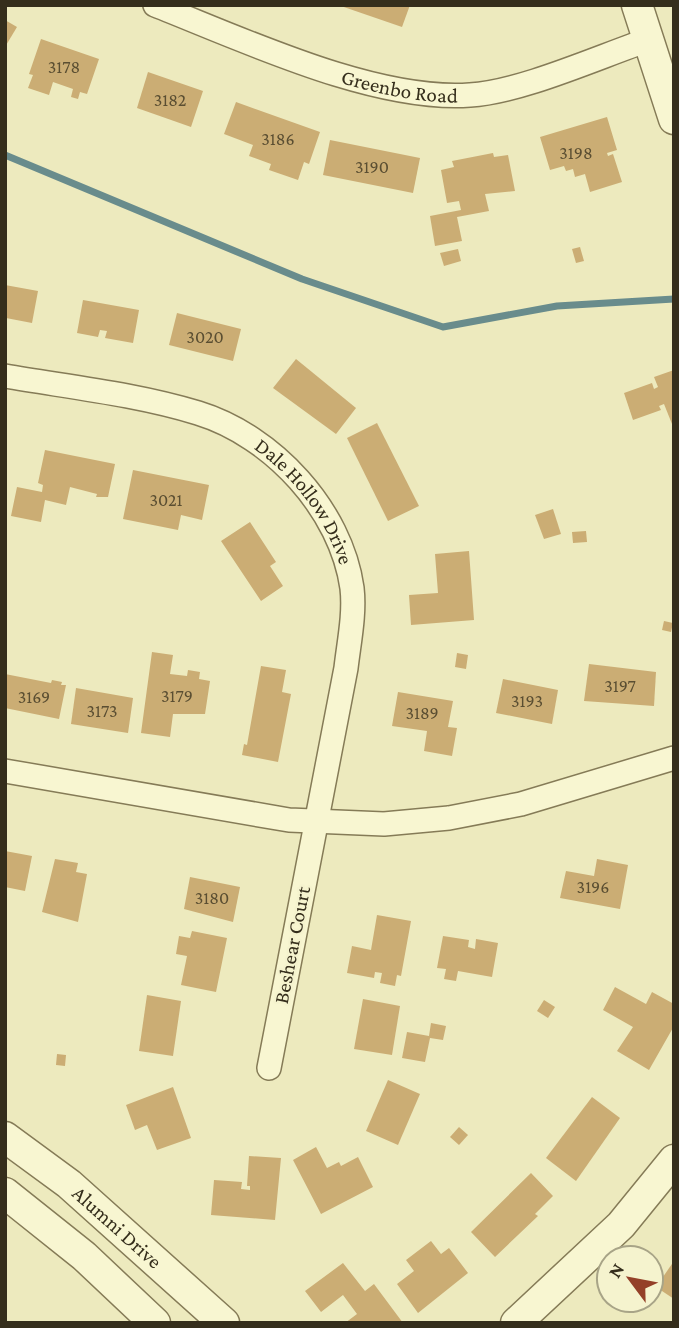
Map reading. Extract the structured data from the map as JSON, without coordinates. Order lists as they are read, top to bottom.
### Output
{
  "streets": {
    "street": [
      "Greenbo Road",
      "Dale Hollow Drive",
      "Beshear Court",
      "Alumni Drive"
    ]
  },
  "crossings": [
    ["Dale Hollow Drive", "Beshear Court"]
  ],
  "house_numbers": [
    "3178",
    "3182",
    "3186",
    "3198",
    "3190",
    "3020",
    "3021",
    "3197",
    "3179",
    "3169",
    "3193",
    "3173",
    "3189",
    "3196",
    "3180"
  ],
  "north": "top left"
}
